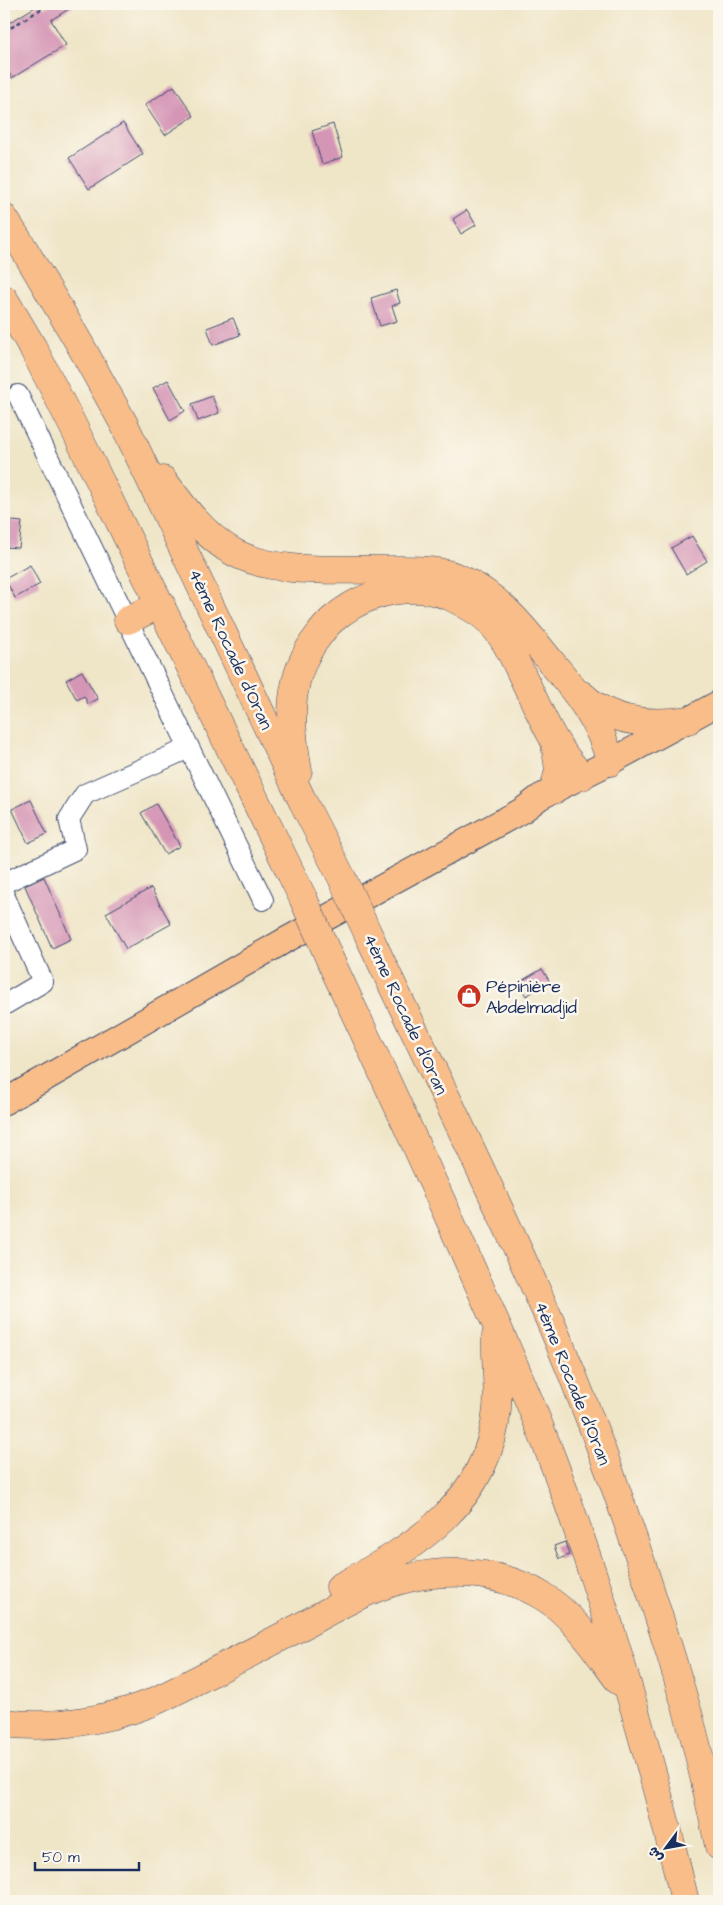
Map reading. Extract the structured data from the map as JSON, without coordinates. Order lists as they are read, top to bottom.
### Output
{
  "streets": {
    "highway": ["4ème Rocade d'Oran"]
  },
  "places": {
    "shop": ["Pépinière Abdelmadjid"]
  },
  "scale_bar": "50 m",
  "north": "bottom left"
}
